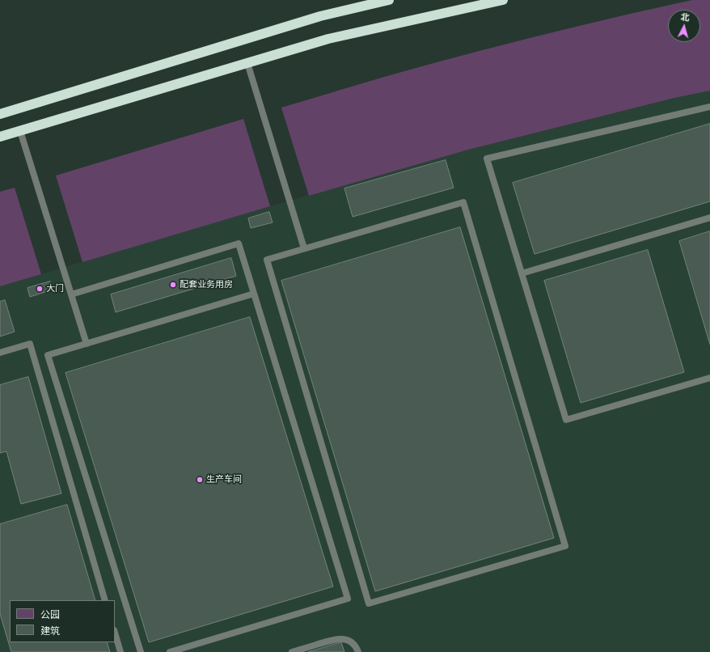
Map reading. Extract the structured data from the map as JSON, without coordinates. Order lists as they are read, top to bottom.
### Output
{
  "places": ["配套业务用房", "大门", "生产车间"],
  "legend": ["公园", "建筑"],
  "north": "top"
}
